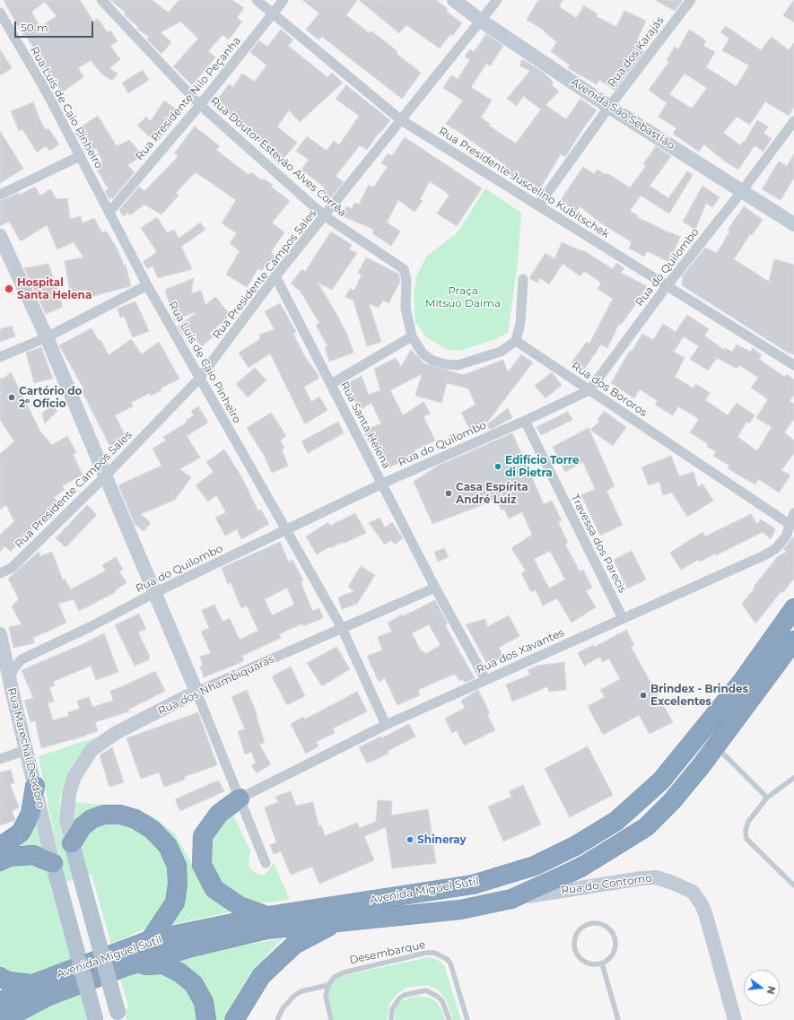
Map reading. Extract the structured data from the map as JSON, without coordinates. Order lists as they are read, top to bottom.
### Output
{
  "streets": {
    "highway": ["Avenida Miguel Sutil"],
    "main road": [
      "Avenida São Sebastião",
      "Rua dos Nhambiquaras",
      "Rua Marechal Deodoro",
      "Rua do Contorno"
    ],
    "street": [
      "Rua dos Karajás",
      "Rua Presidente Nilo Peçanha",
      "Rua Luís de Caio Pinheiro",
      "Rua Doutor Estevão Alves Corrêa",
      "Rua Presidente Juscelino Kubitschek",
      "Rua do Quilombo",
      "Rua Presidente Campos Sales",
      "Rua dos Bororos",
      "Rua Santa Helena",
      "Travessa dos Parecis",
      "Rua dos Xavantes"
    ],
    "lane": ["Desembarque"]
  },
  "crossings": [
    ["Rua dos Karajás", "Avenida São Sebastião"],
    ["Rua dos Karajás", "Rua Presidente Juscelino Kubitschek"],
    ["Rua Presidente Nilo Peçanha", "Rua Luís de Caio Pinheiro"],
    ["Rua Presidente Nilo Peçanha", "Rua Doutor Estevão Alves Corrêa"],
    ["Rua Presidente Nilo Peçanha", "Rua Presidente Juscelino Kubitschek"],
    ["Rua Luís de Caio Pinheiro", "Rua do Quilombo"],
    ["Rua Luís de Caio Pinheiro", "Rua Presidente Campos Sales"],
    ["Rua Luís de Caio Pinheiro", "Rua dos Xavantes"],
    ["Rua Luís de Caio Pinheiro", "Rua dos Nhambiquaras"],
    ["Avenida São Sebastião", "Rua do Quilombo"],
    ["Avenida São Sebastião", "Rua Presidente Campos Sales"],
    ["Rua Doutor Estevão Alves Corrêa", "Rua Presidente Campos Sales"],
    ["Rua Presidente Juscelino Kubitschek", "Rua do Quilombo"],
    ["Rua Presidente Juscelino Kubitschek", "Rua Presidente Campos Sales"],
    ["Rua do Quilombo", "Rua dos Bororos"],
    ["Rua do Quilombo", "Rua Santa Helena"],
    ["Rua do Quilombo", "Travessa dos Parecis"],
    ["Rua do Quilombo", "Rua Marechal Deodoro"],
    ["Rua Presidente Campos Sales", "Rua Santa Helena"],
    ["Rua dos Bororos", "Rua dos Xavantes"],
    ["Rua Santa Helena", "Rua dos Xavantes"],
    ["Rua Santa Helena", "Rua dos Nhambiquaras"],
    ["Travessa dos Parecis", "Rua dos Xavantes"],
    ["Rua do Contorno", "Avenida Miguel Sutil"]
  ],
  "parks": ["Praça Mitsuo Daima"],
  "places": [
    "Hospital Santa Helena",
    "Cartório do 2º Ofício",
    "Edifício Torre di Pietra",
    "Casa Espírita André Luiz",
    "Brindex - Brindes Excelentes",
    "Shineray"
  ],
  "scale_bar": "50 m",
  "north": "right"
}
